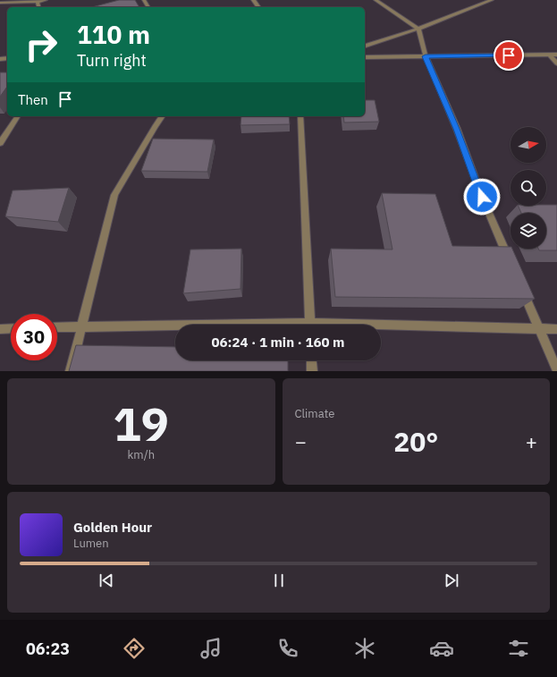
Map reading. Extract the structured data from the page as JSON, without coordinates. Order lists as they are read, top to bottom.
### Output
{
  "north": "right",
  "page": {
    "turn": ["110 m", "Turn right"],
    "then": "Then",
    "limit": "30",
    "trip": "06:24 · 1 min · 160 m",
    "tile": [
      ["19", "km/h"],
      "Climate"
    ],
    "heat": ["−", "20°", "+"],
    "song": ["Golden Hour", "Lumen"],
    "tabs": "06:23"
  }
}
